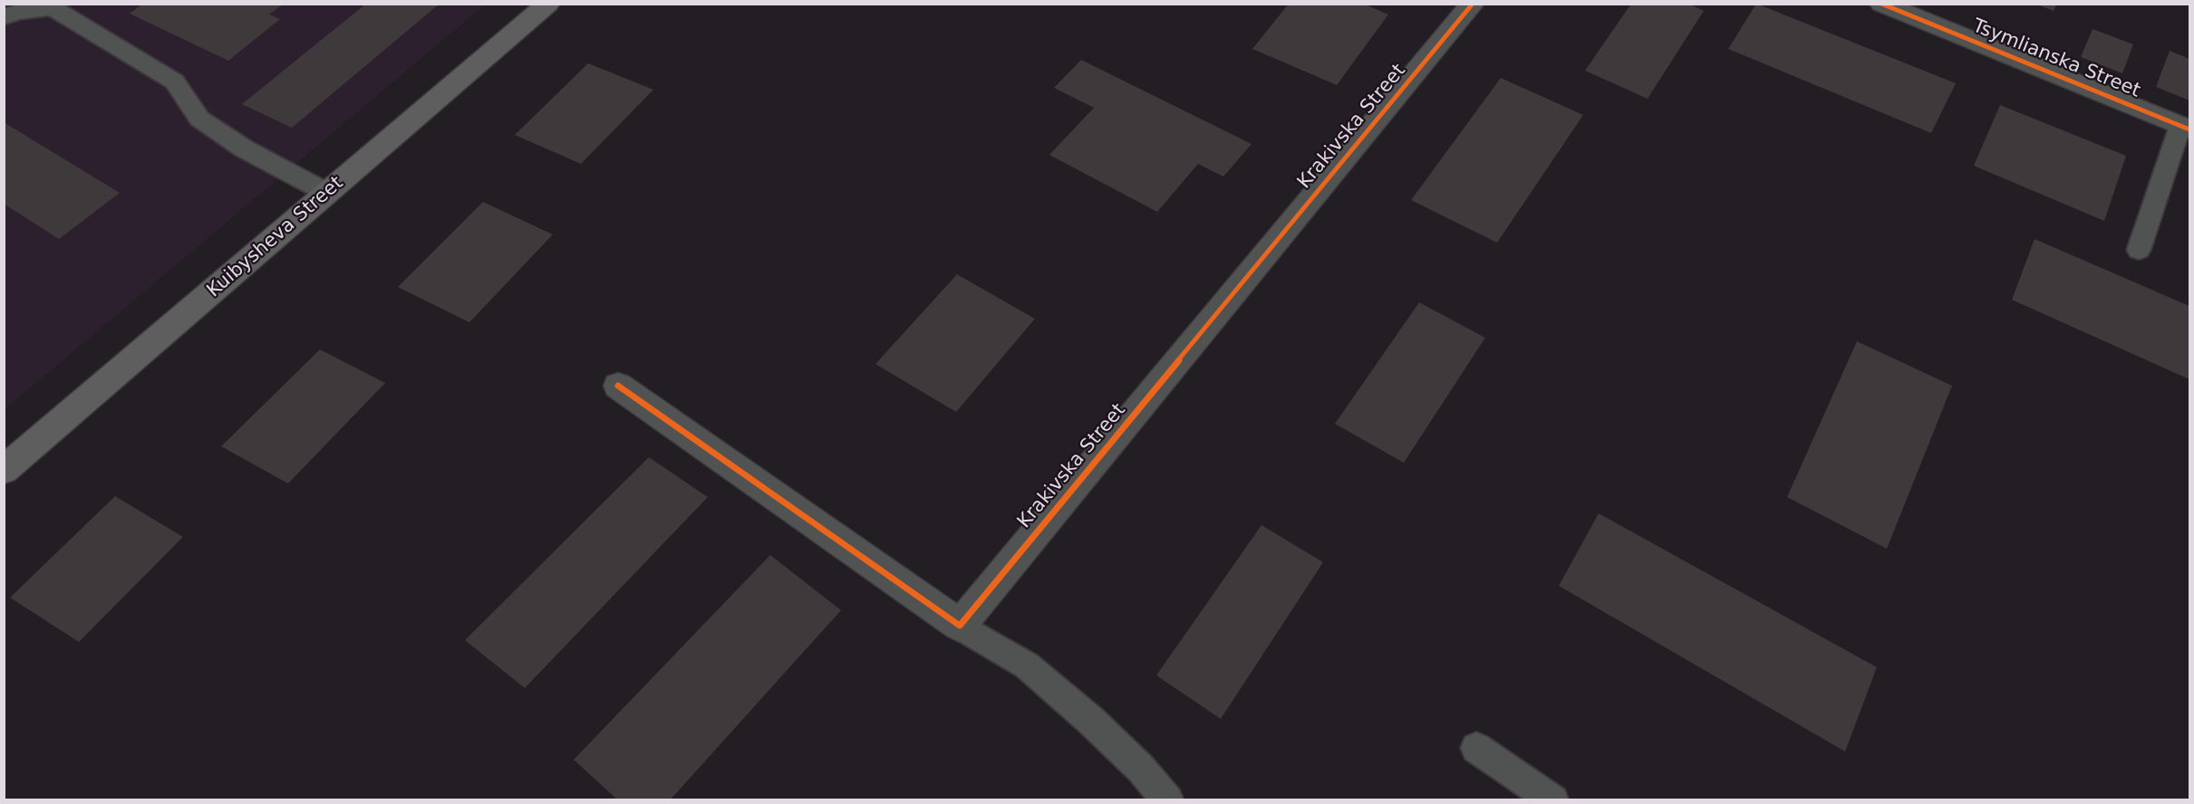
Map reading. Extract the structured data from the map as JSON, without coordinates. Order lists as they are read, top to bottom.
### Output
{
  "streets": {
    "main road": ["Kuibysheva Street"],
    "street": ["Tsymlianska Street", "Krakivska Street"]
  }
}
